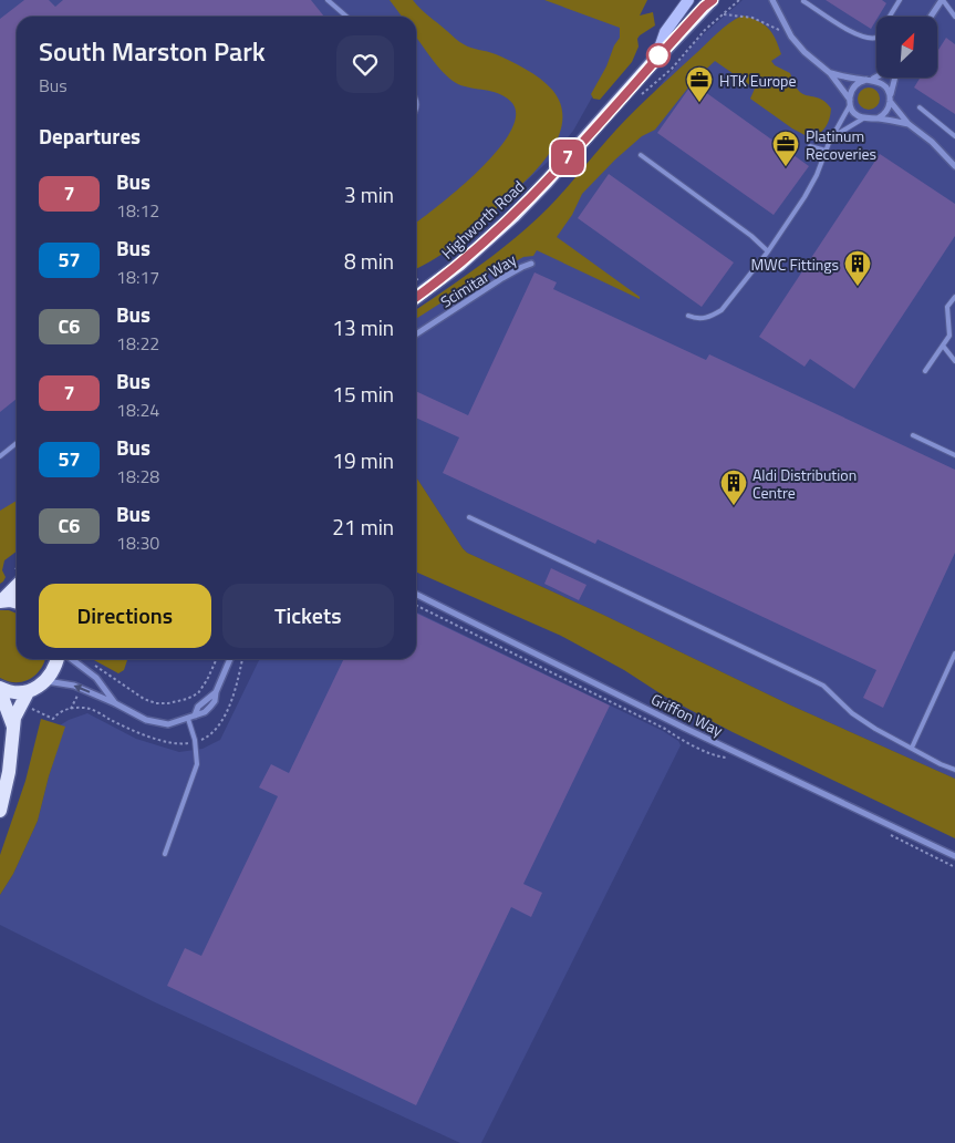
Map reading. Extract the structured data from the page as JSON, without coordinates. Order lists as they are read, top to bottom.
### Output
{
  "streets": {
    "main road": ["Highworth Road"],
    "street": ["Scimitar Way", "Griffon Way"]
  },
  "places": {
    "office": ["HTK Europe", "Platinum Recoveries"],
    "building": ["MWC Fittings", "Aldi Distribution Centre"]
  },
  "lines": ["bus line 7"],
  "north": "top right",
  "page": {
    "on_map": "7",
    "heading": [
      ["South Marston Park", "Bus"],
      "Departures"
    ],
    "list": [
      {
        "mark": "7",
        "name": "Bus",
        "note": "18:12",
        "value": "3 min"
      },
      {
        "mark": "57",
        "name": "Bus",
        "note": "18:17",
        "value": "8 min"
      },
      {
        "mark": "C6",
        "name": "Bus",
        "note": "18:22",
        "value": "13 min"
      },
      {
        "mark": "7",
        "name": "Bus",
        "note": "18:24",
        "value": "15 min"
      },
      {
        "mark": "57",
        "name": "Bus",
        "note": "18:28",
        "value": "19 min"
      },
      {
        "mark": "C6",
        "name": "Bus",
        "note": "18:30",
        "value": "21 min"
      }
    ],
    "buttons": ["Directions", "Tickets"]
  }
}
